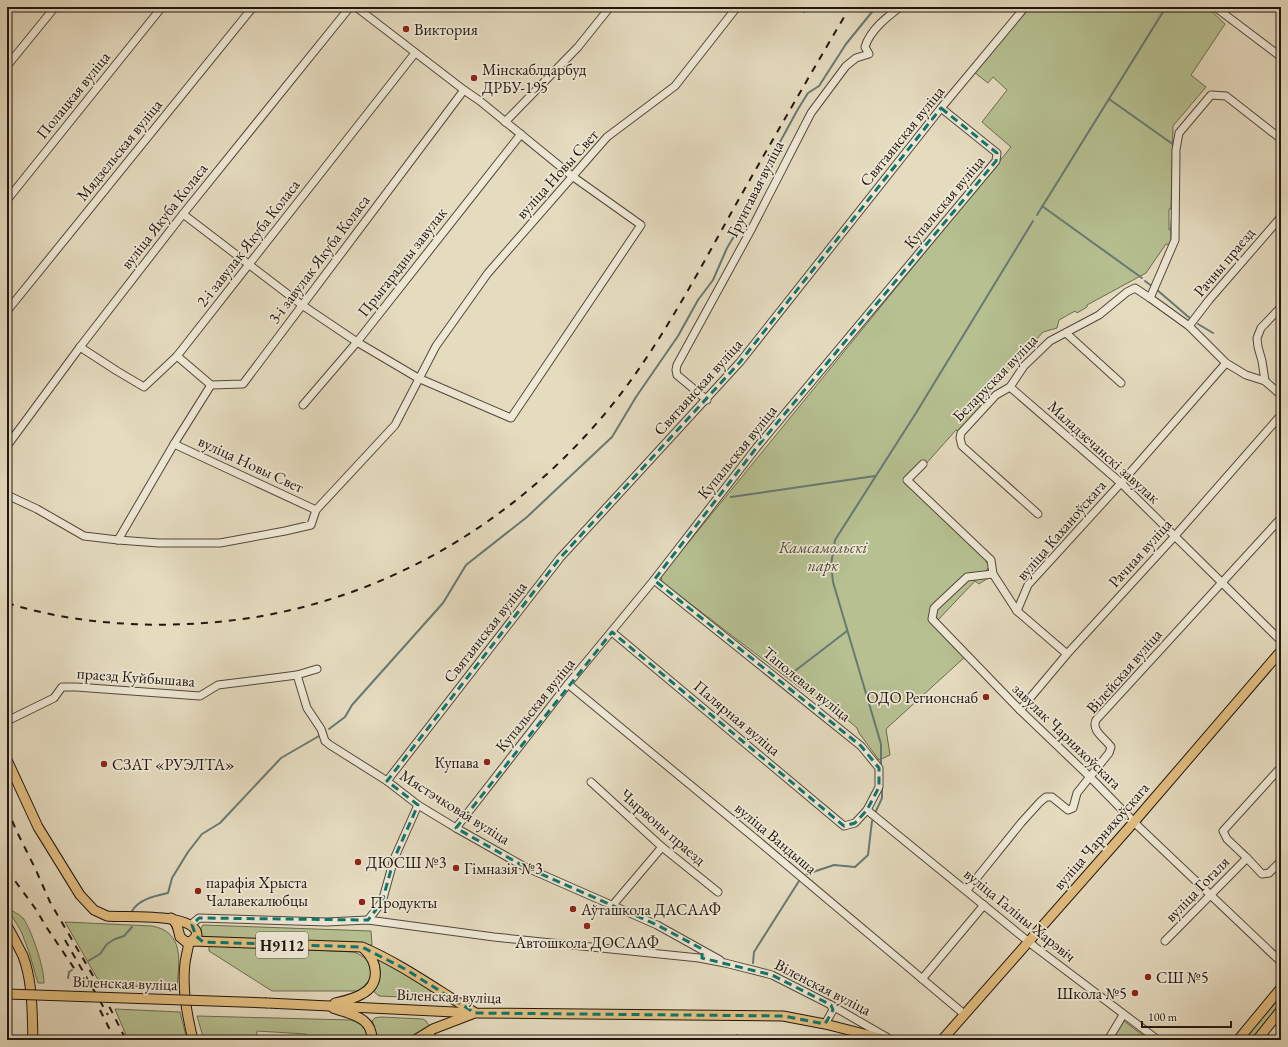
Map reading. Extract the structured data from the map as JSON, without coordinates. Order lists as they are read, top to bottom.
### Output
{
  "streets": {
    "main road": ["вуліца Чарняхоўскага", "Н9112", "Віленская вуліца"],
    "street": [
      "Полацкая вуліца",
      "Святаянская вуліца",
      "Мядзельская вуліца",
      "вуліца Новы Свет",
      "Грунтавая вуліца",
      "Купальская вуліца",
      "вуліца Якуба Коласа",
      "2-і завулак Якуба Коласа",
      "3-і завулак Якуба Коласа",
      "Прыгарадны завулак",
      "Рачны праезд",
      "Беларуская вуліца",
      "Маладзечанскі завулак",
      "вуліца Каханоўскага",
      "Рачная вуліца",
      "Вілейская вуліца",
      "праезд Куйбышава",
      "Таполевая вуліца",
      "Палярная вуліца",
      "завулак Чарняхоўскага",
      "Мястэчковая вуліца",
      "Чырвоны праезд",
      "вуліца Вандыша",
      "вуліца Гогаля",
      "вуліца Галіны Харэвіч"
    ]
  },
  "crossings": [
    ["Святаянская вуліца", "Грунтавая вуліца"],
    ["Святаянская вуліца", "Купальская вуліца"],
    ["Святаянская вуліца", "Мястэчковая вуліца"],
    ["вуліца Новы Свет", "3-і завулак Якуба Коласа"],
    ["Купальская вуліца", "Таполевая вуліца"],
    ["Купальская вуліца", "Палярная вуліца"],
    ["Купальская вуліца", "Мястэчковая вуліца"],
    ["Купальская вуліца", "вуліца Вандыша"],
    ["вуліца Якуба Коласа", "2-і завулак Якуба Коласа"],
    ["Беларуская вуліца", "Маладзечанскі завулак"],
    ["Маладзечанскі завулак", "вуліца Каханоўскага"],
    ["Маладзечанскі завулак", "Рачная вуліца"],
    ["Маладзечанскі завулак", "Вілейская вуліца"],
    ["Рачная вуліца", "завулак Чарняхоўскага"],
    ["Вілейская вуліца", "завулак Чарняхоўскага"],
    ["Вілейская вуліца", "вуліца Галіны Харэвіч"],
    ["праезд Куйбышава", "Мястэчковая вуліца"],
    ["Таполевая вуліца", "Палярная вуліца"],
    ["Таполевая вуліца", "вуліца Галіны Харэвіч"],
    ["завулак Чарняхоўскага", "вуліца Чарняхоўскага"],
    ["завулак Чарняхоўскага", "вуліца Гогаля"],
    ["Мястэчковая вуліца", "Віленская вуліца"],
    ["вуліца Чарняхоўскага", "вуліца Вандыша"],
    ["вуліца Чарняхоўскага", "вуліца Галіны Харэвіч"],
    ["Н9112", "Віленская вуліца"]
  ],
  "parks": ["Камсамольскі парк"],
  "places": [
    "Виктория",
    "Мінскаблдарбуд ДРБУ-195",
    "ОДО Регионснаб",
    "Купава",
    "СЗАТ «РУЭЛТА»",
    "ДЮСШ №3",
    "Гімназія №3",
    "парафія Хрыста Чалавекалюбцы",
    "Продукты",
    "Аўташкола ДАСААФ",
    "Автошкола ДОСААФ",
    "СШ №5",
    "Школа №5"
  ],
  "scale_bar": "100 m"
}
